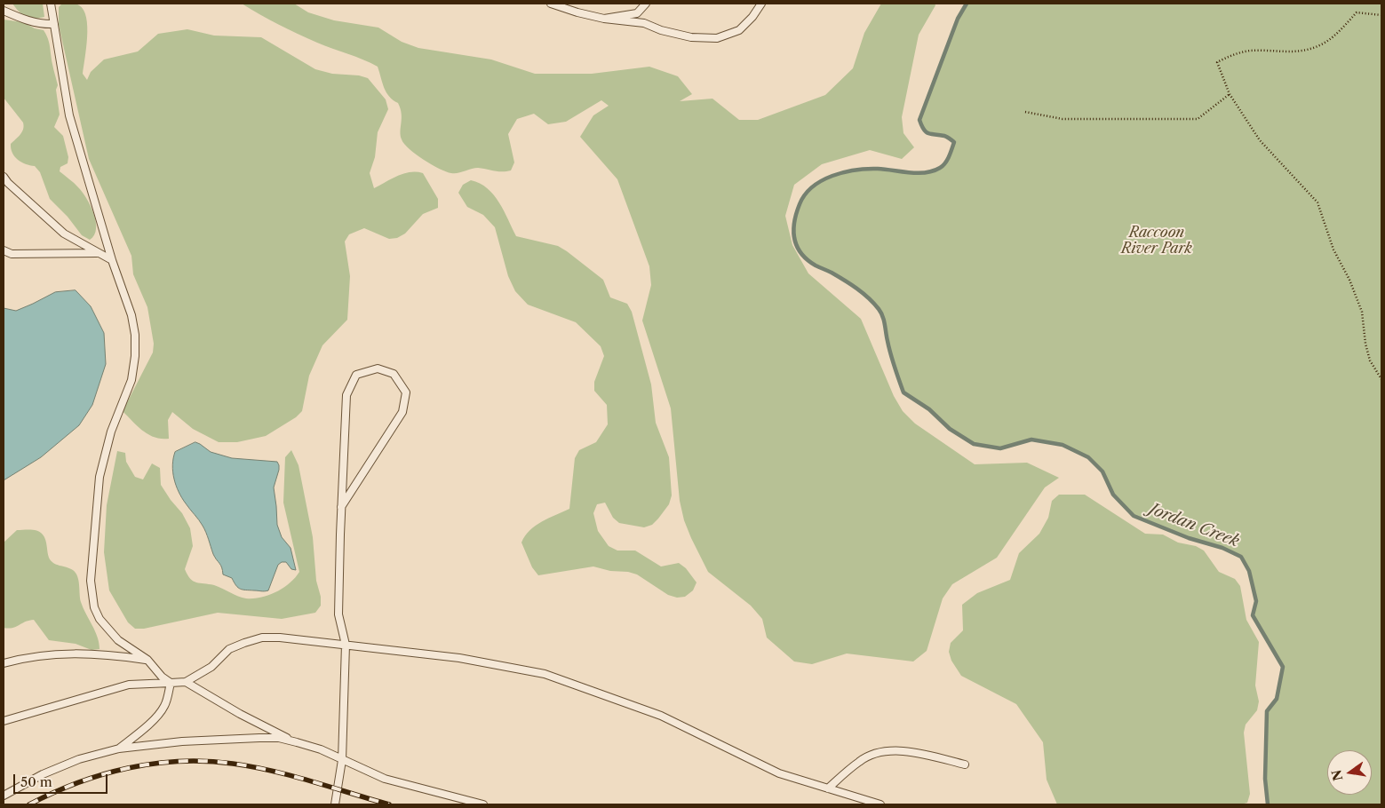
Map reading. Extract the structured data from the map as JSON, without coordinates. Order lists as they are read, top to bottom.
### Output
{
  "water": ["Jordan Creek"],
  "parks": ["Raccoon River Park"],
  "scale_bar": "50 m",
  "north": "left"
}
